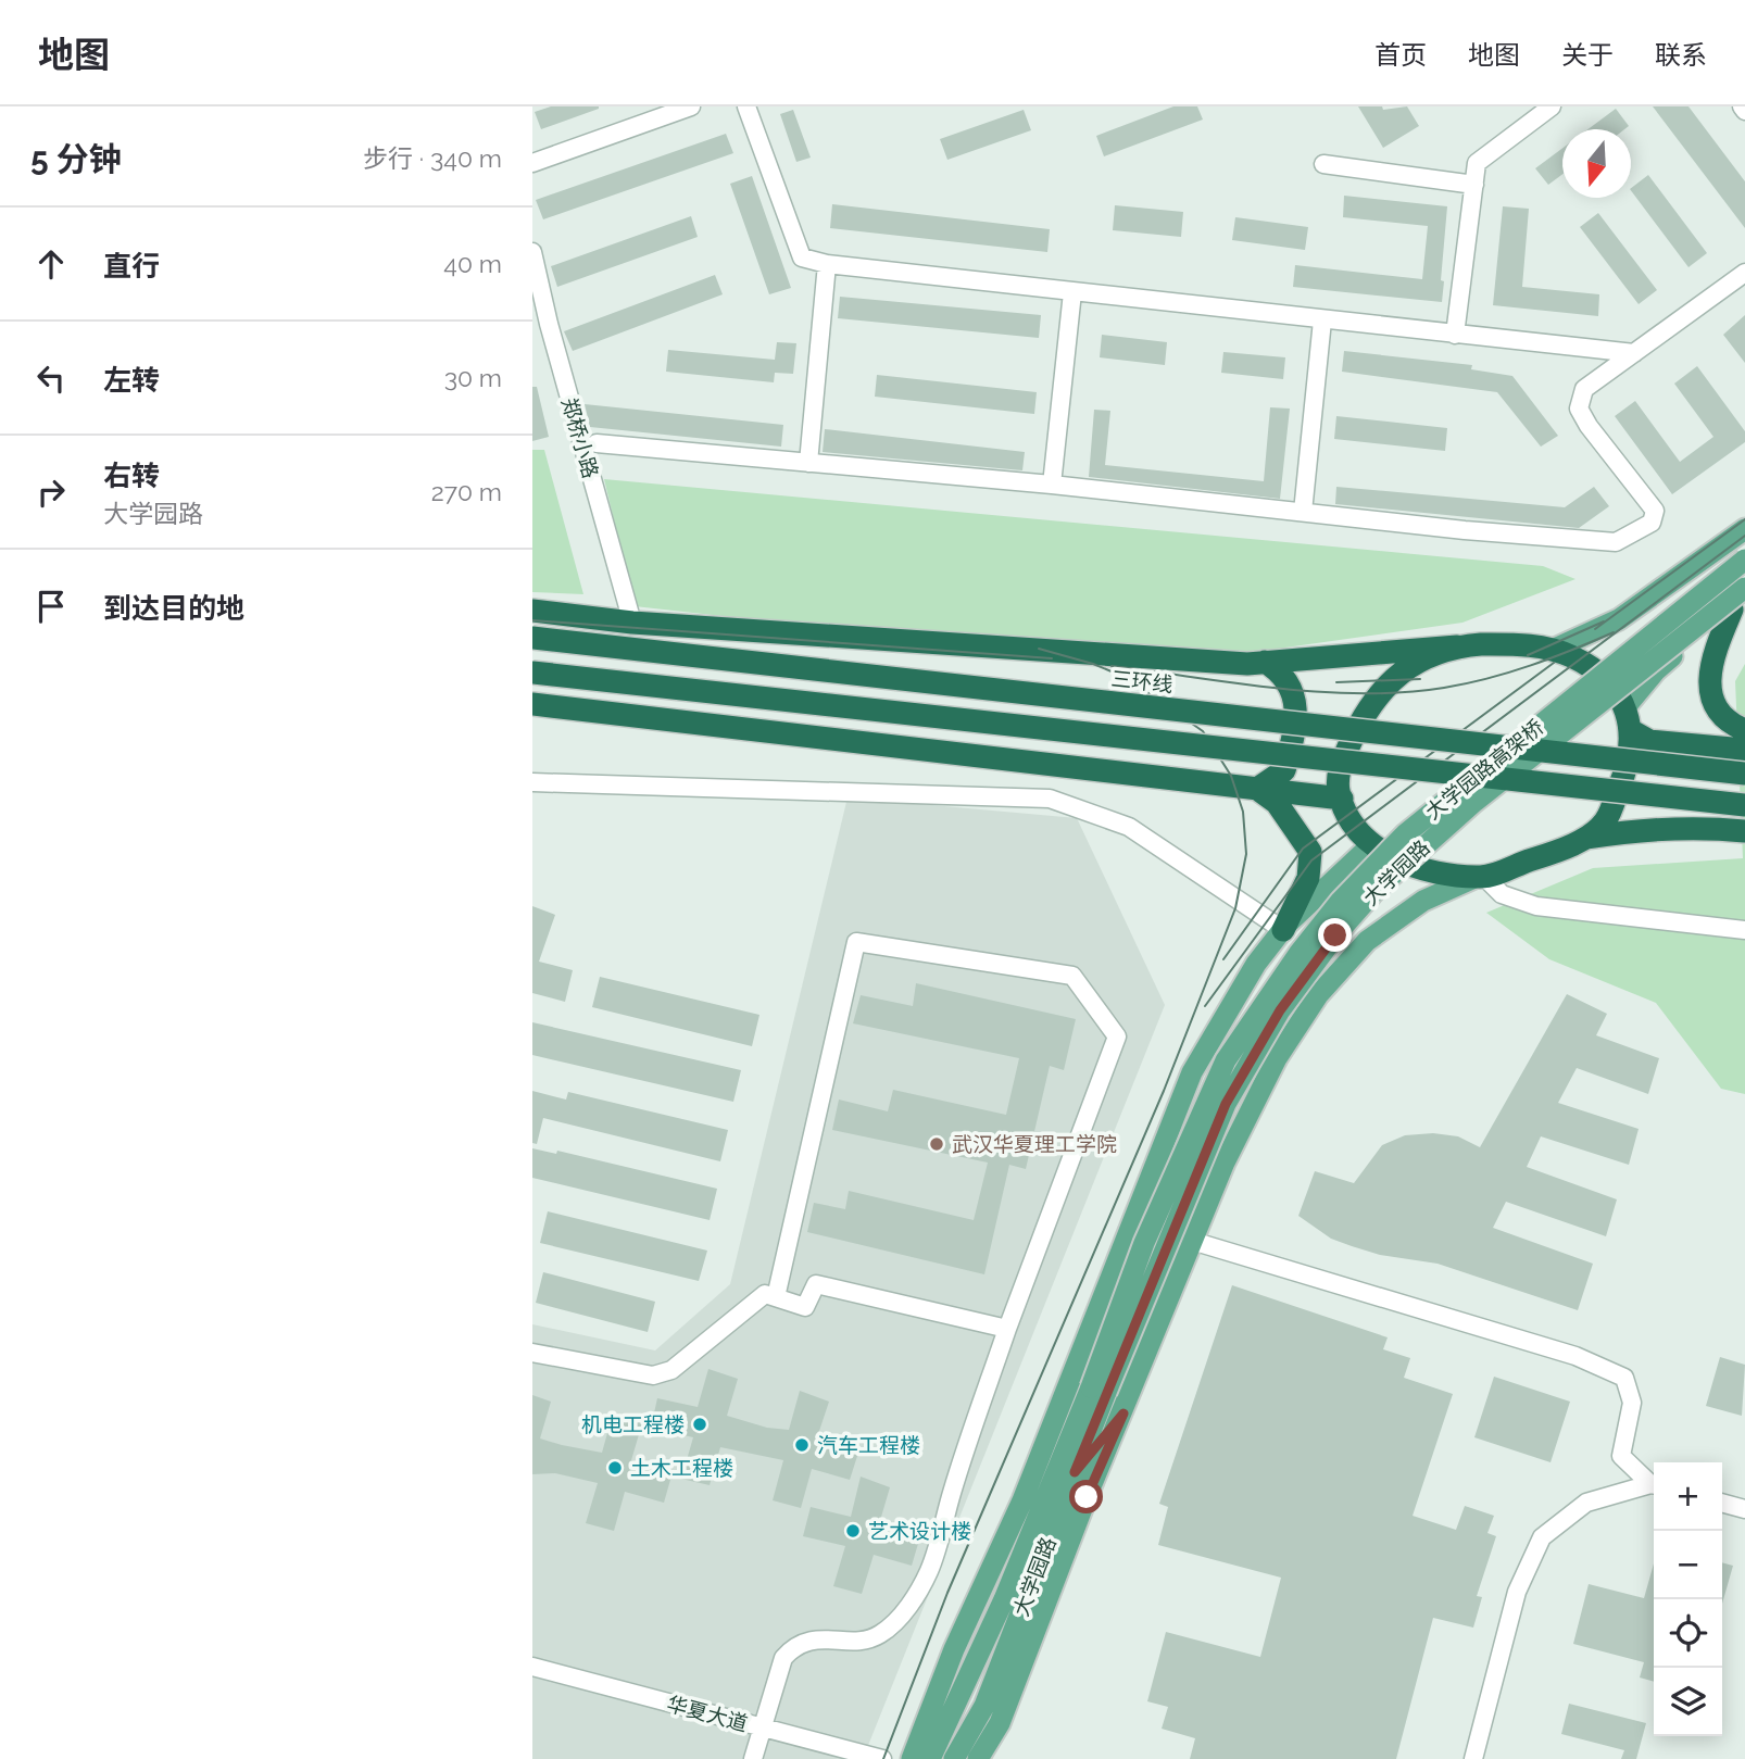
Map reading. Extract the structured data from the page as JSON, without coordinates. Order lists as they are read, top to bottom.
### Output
{
  "streets": {
    "highway": ["三环线"],
    "main road": ["大学园路高架桥", "大学园路"],
    "street": ["郑桥小路", "华夏大道"]
  },
  "crossings": [
    ["大学园路高架桥", "大学园路"]
  ],
  "places": [
    "武汉华夏理工学院",
    "机电工程楼",
    "汽车工程楼",
    "土木工程楼",
    "艺术设计楼"
  ],
  "north": "bottom",
  "page": {
    "header": "地图",
    "nav": [
      "首页",
      "地图",
      "关于",
      "联系"
    ],
    "heading": ["5 分钟", "步行 · 340 m"],
    "list": [
      ["直行", "40 m"],
      ["左转", "30 m"],
      ["右转", "大学园路", "270 m"],
      "到达目的地"
    ],
    "map_buttons": ["+", "−"]
  }
}
